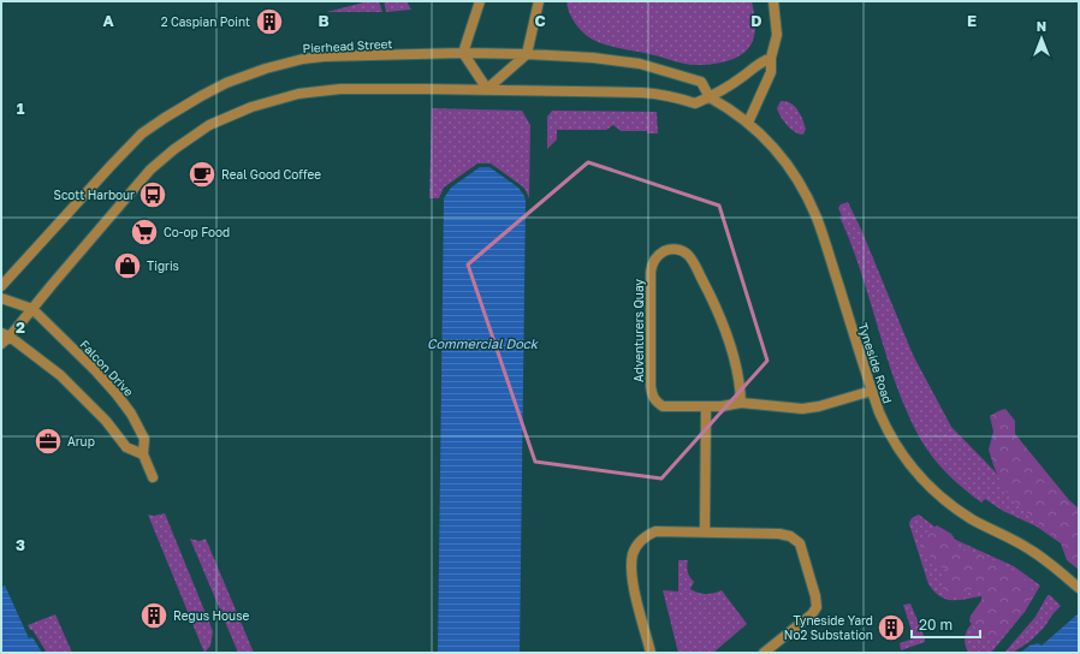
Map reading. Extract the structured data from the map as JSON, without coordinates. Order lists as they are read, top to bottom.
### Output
{
  "streets": {
    "street": [
      "Pierhead Street",
      "Adventurers Quay",
      "Tyneside Road",
      "Falcon Drive"
    ]
  },
  "crossings": [
    ["Pierhead Street", "Tyneside Road"],
    ["Adventurers Quay", "Tyneside Road"]
  ],
  "water": ["Commercial Dock"],
  "places": {
    "building": ["2 Caspian Point", "Regus House", "Tyneside Yard No2 Substation"],
    "cafe": ["Real Good Coffee"],
    "bus stop": ["Scott Harbour"],
    "supermarket": ["Co-op Food"],
    "shop": ["Tigris"],
    "office": ["Arup"]
  },
  "scale_bar": "20 m",
  "north": "top",
  "grid": {
    "columns": [
      "A",
      "B",
      "C",
      "D",
      "E"
    ],
    "rows": ["1", "2", "3"]
  }
}
